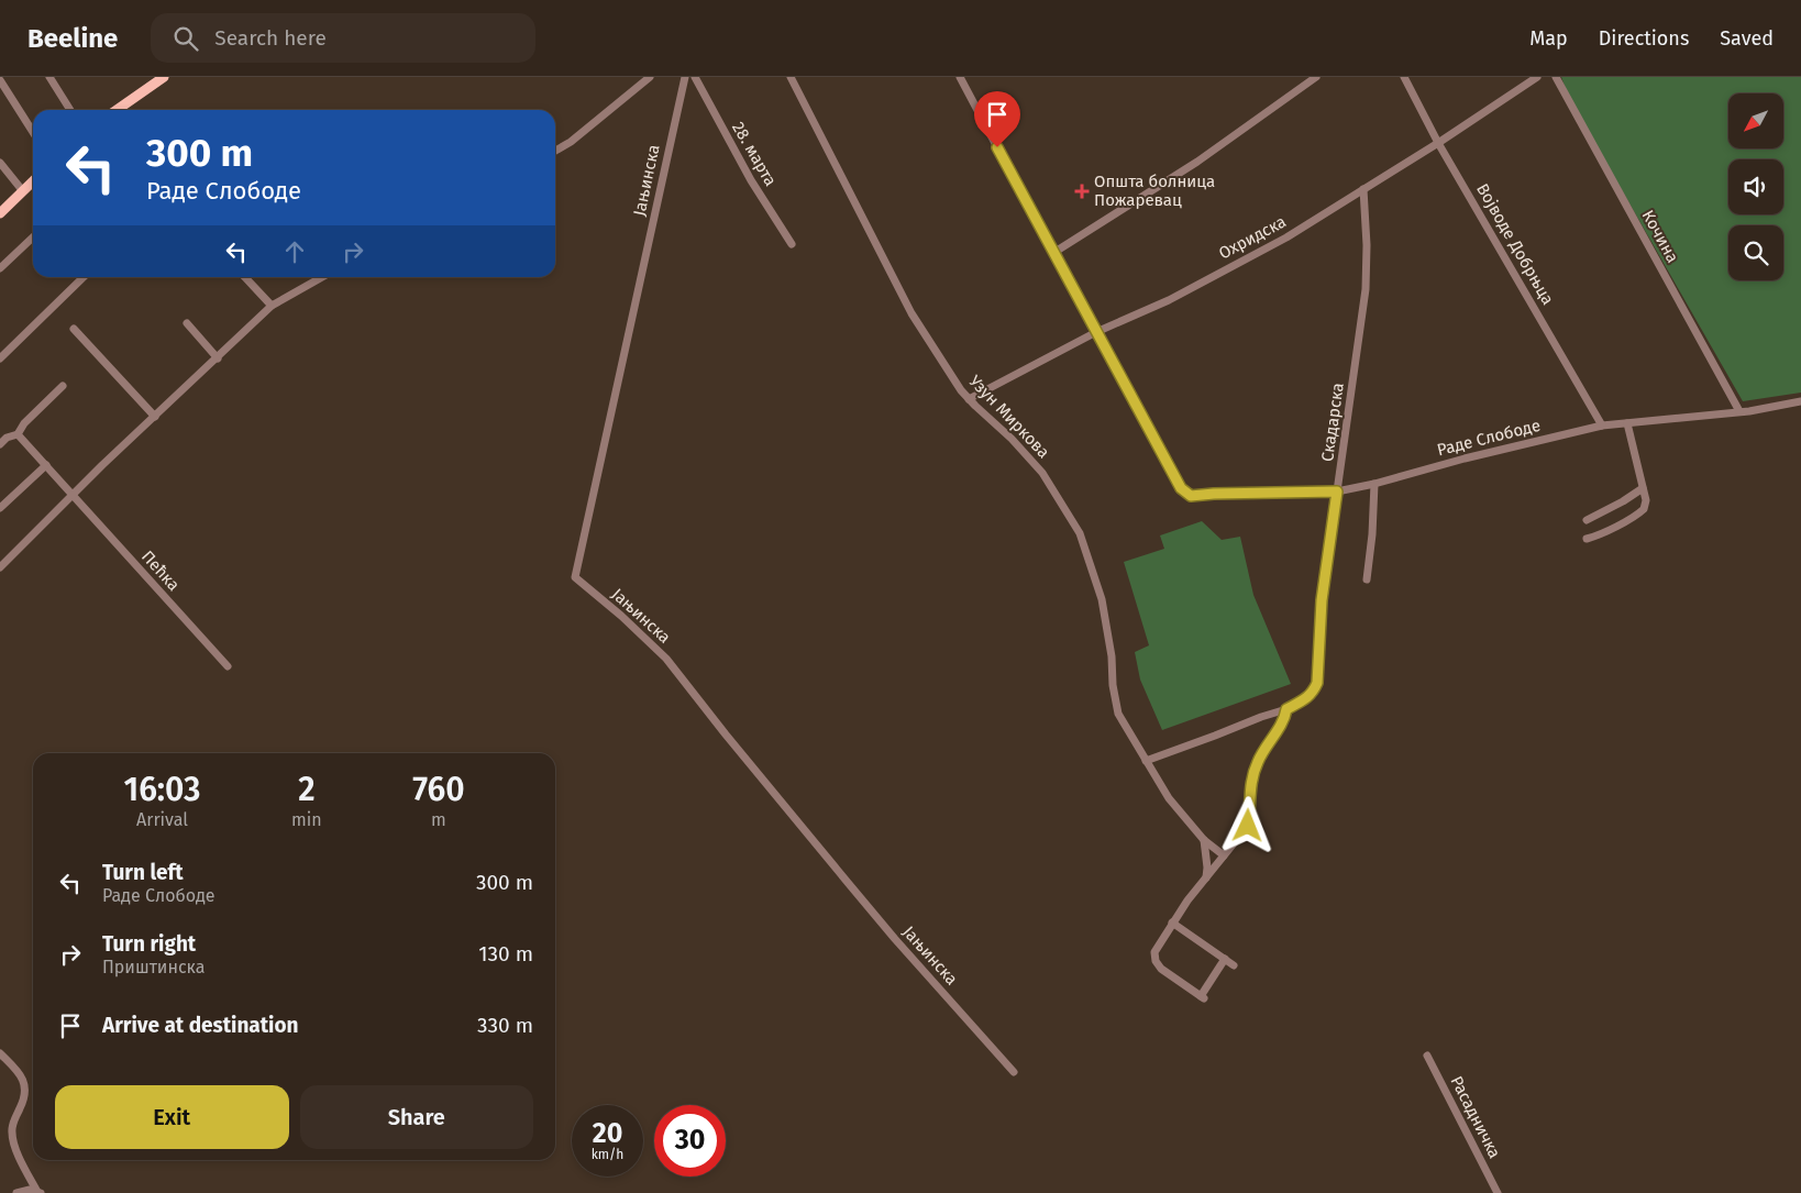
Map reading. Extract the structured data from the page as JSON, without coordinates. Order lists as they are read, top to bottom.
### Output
{
  "streets": {
    "street": [
      "28. марта",
      "Јањинска",
      "Кочина",
      "Охридска",
      "Војводе Добрњца",
      "Узун Миркова",
      "Скадарска",
      "Раде Слободе",
      "Пећка",
      "Расадничка"
    ]
  },
  "crossings": [
    ["Кочина", "Раде Слободе"],
    ["Охридска", "Војводе Добрњца"],
    ["Охридска", "Узун Миркова"],
    ["Охридска", "Скадарска"],
    ["Охридска", "Раде Слободе"],
    ["Војводе Добрњца", "Раде Слободе"],
    ["Узун Миркова", "Скадарска"],
    ["Скадарска", "Раде Слободе"]
  ],
  "places": {
    "health": ["Општа болница Пожаревац"]
  },
  "north": "bottom left",
  "page": {
    "header": "Beeline",
    "search": "Search here",
    "nav": ["Map", "Directions", "Saved"],
    "turn": ["300 m", "Раде Слободе"],
    "eta": [
      "16:03",
      "Arrival",
      "2",
      "min",
      "760",
      "m"
    ],
    "list": [
      {
        "name": "Turn left",
        "note": "Раде Слободе",
        "value": "300 m"
      },
      {
        "name": "Turn right",
        "note": "Приштинска",
        "value": "130 m"
      },
      {
        "name": "Arrive at destination",
        "value": "330 m"
      }
    ],
    "buttons": ["Exit", "Share"],
    "speed": "20 km/h",
    "limit": "30"
  }
}
